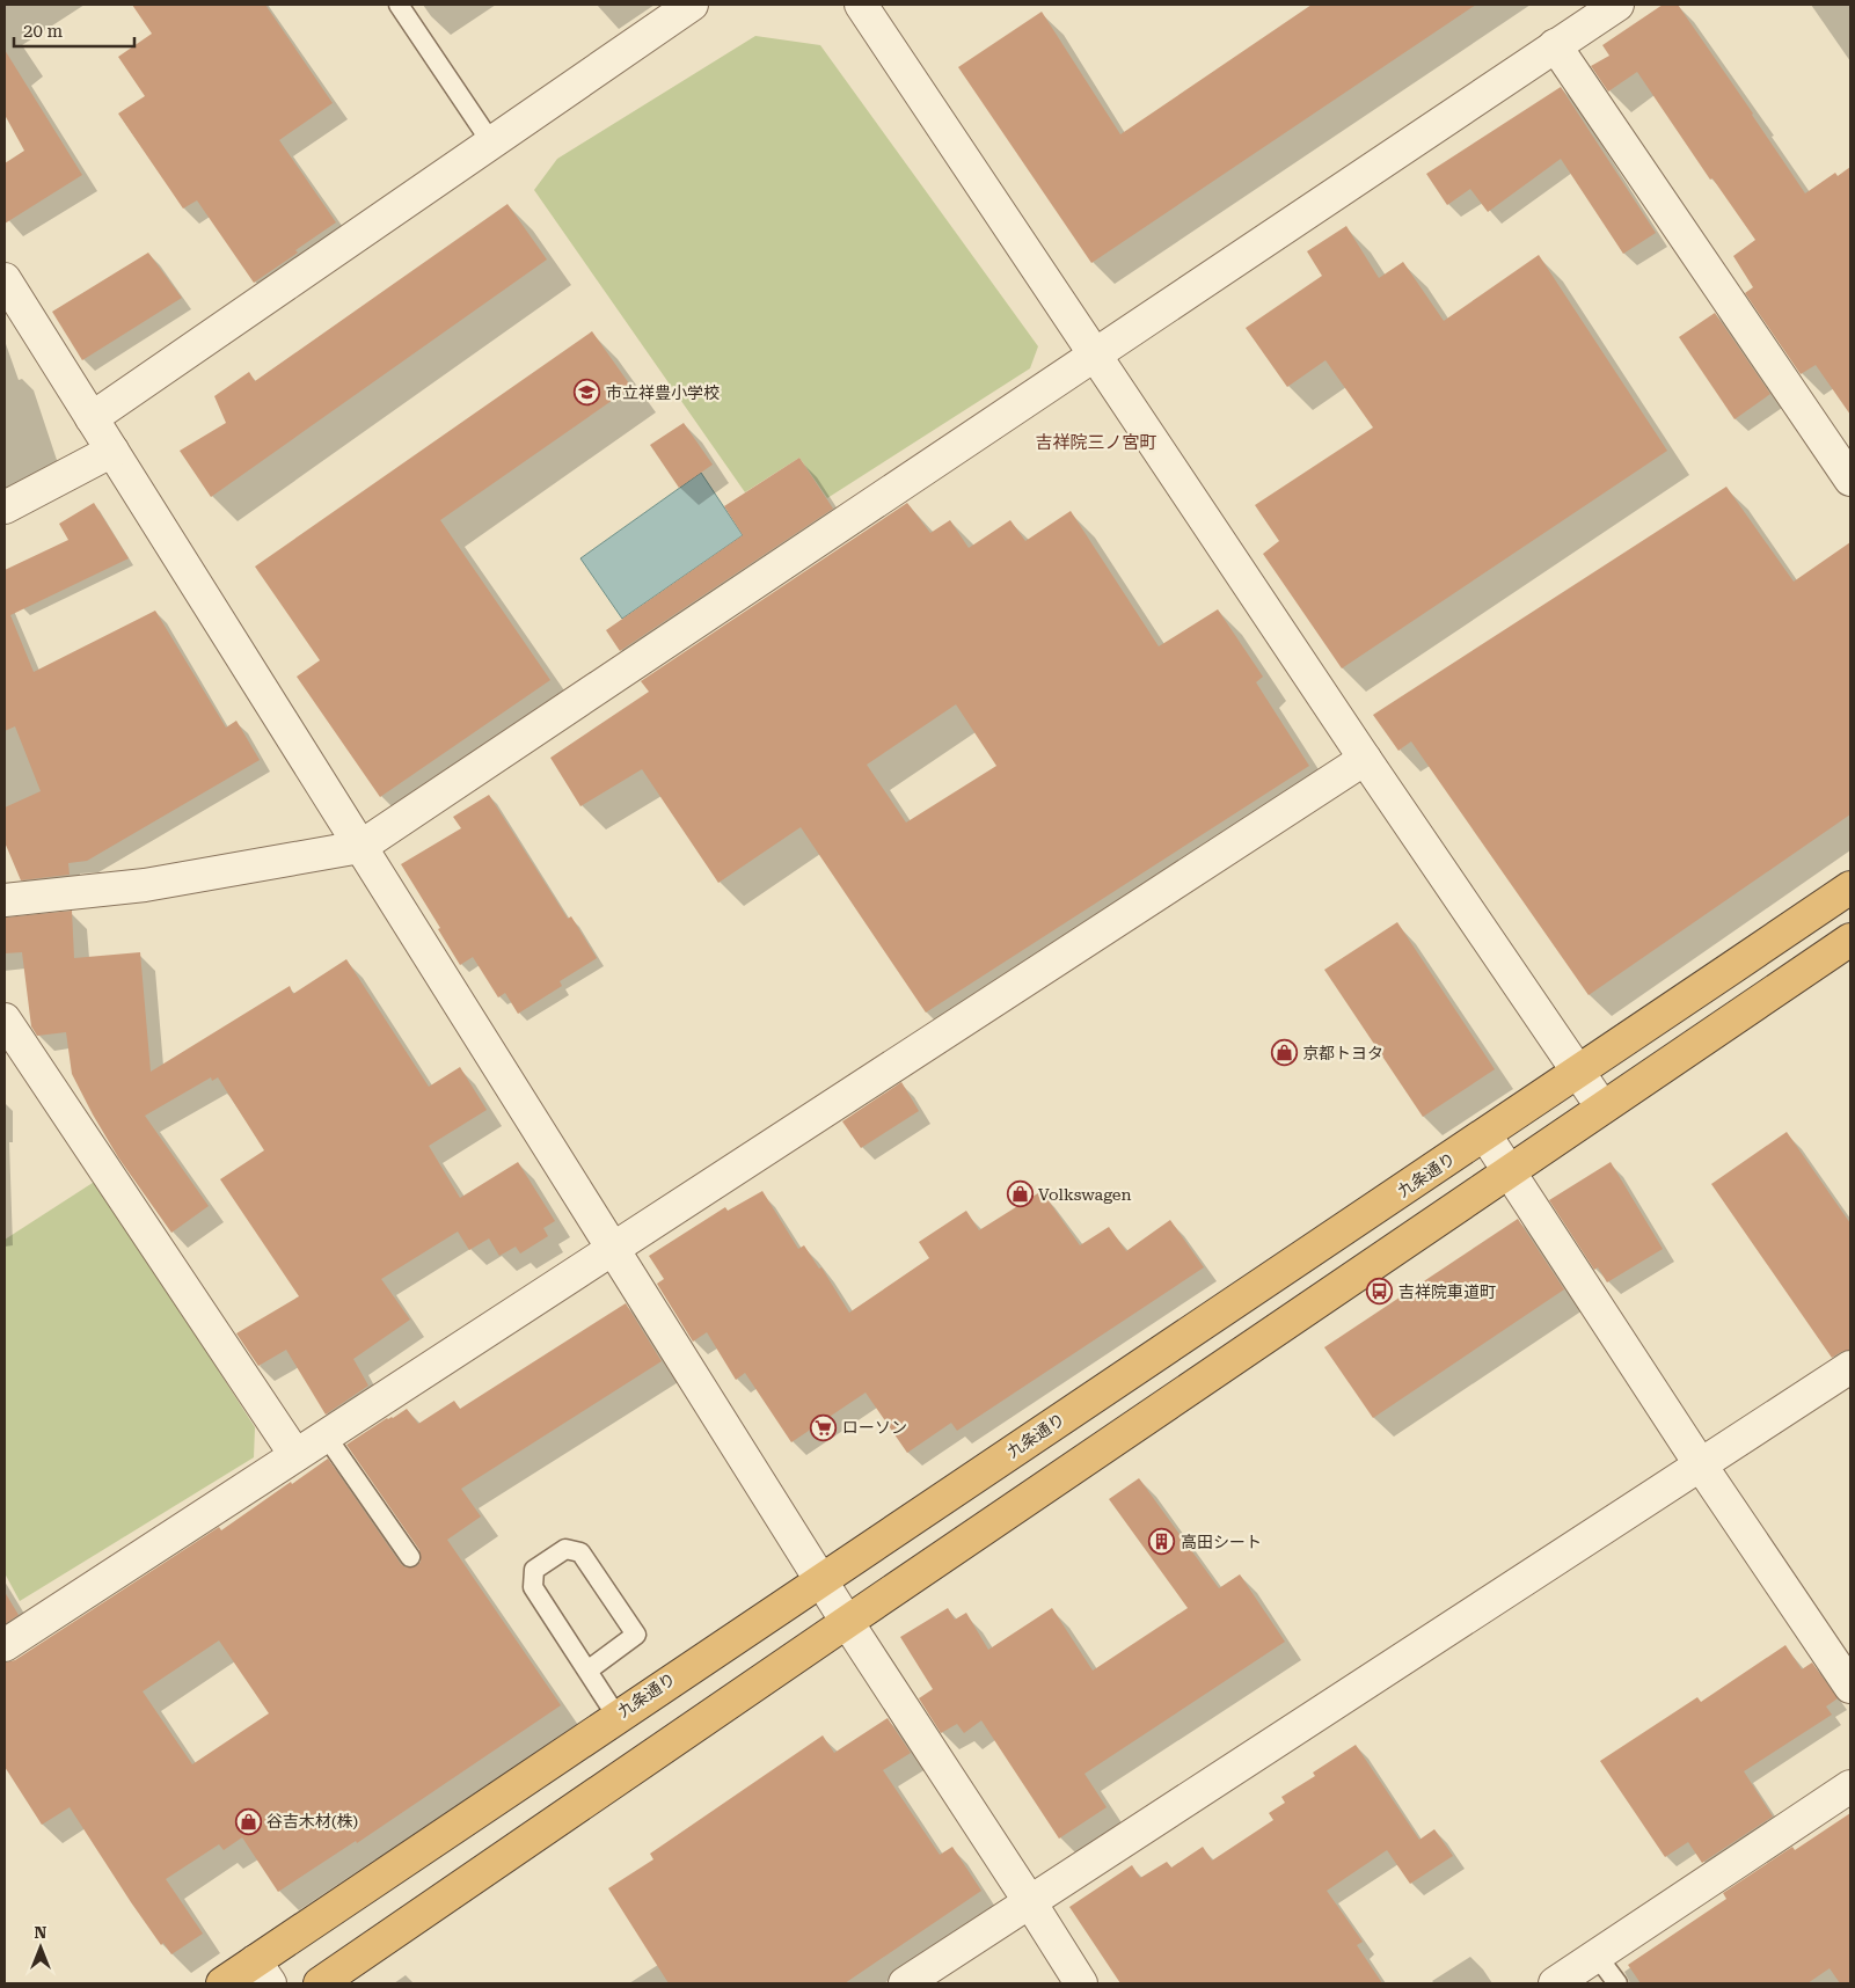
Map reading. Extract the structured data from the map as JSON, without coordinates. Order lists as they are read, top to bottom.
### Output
{
  "streets": {
    "highway": ["九条通り"]
  },
  "districts": ["吉祥院三ノ宮町"],
  "places": {
    "school or university": ["市立祥豊小学校"],
    "shop": ["京都トヨタ", "Volkswagen", "谷吉木材(株)"],
    "bus stop": ["吉祥院車道町"],
    "supermarket": ["ローソン"],
    "building": ["高田シート"]
  },
  "scale_bar": "20 m",
  "north": "top"
}
